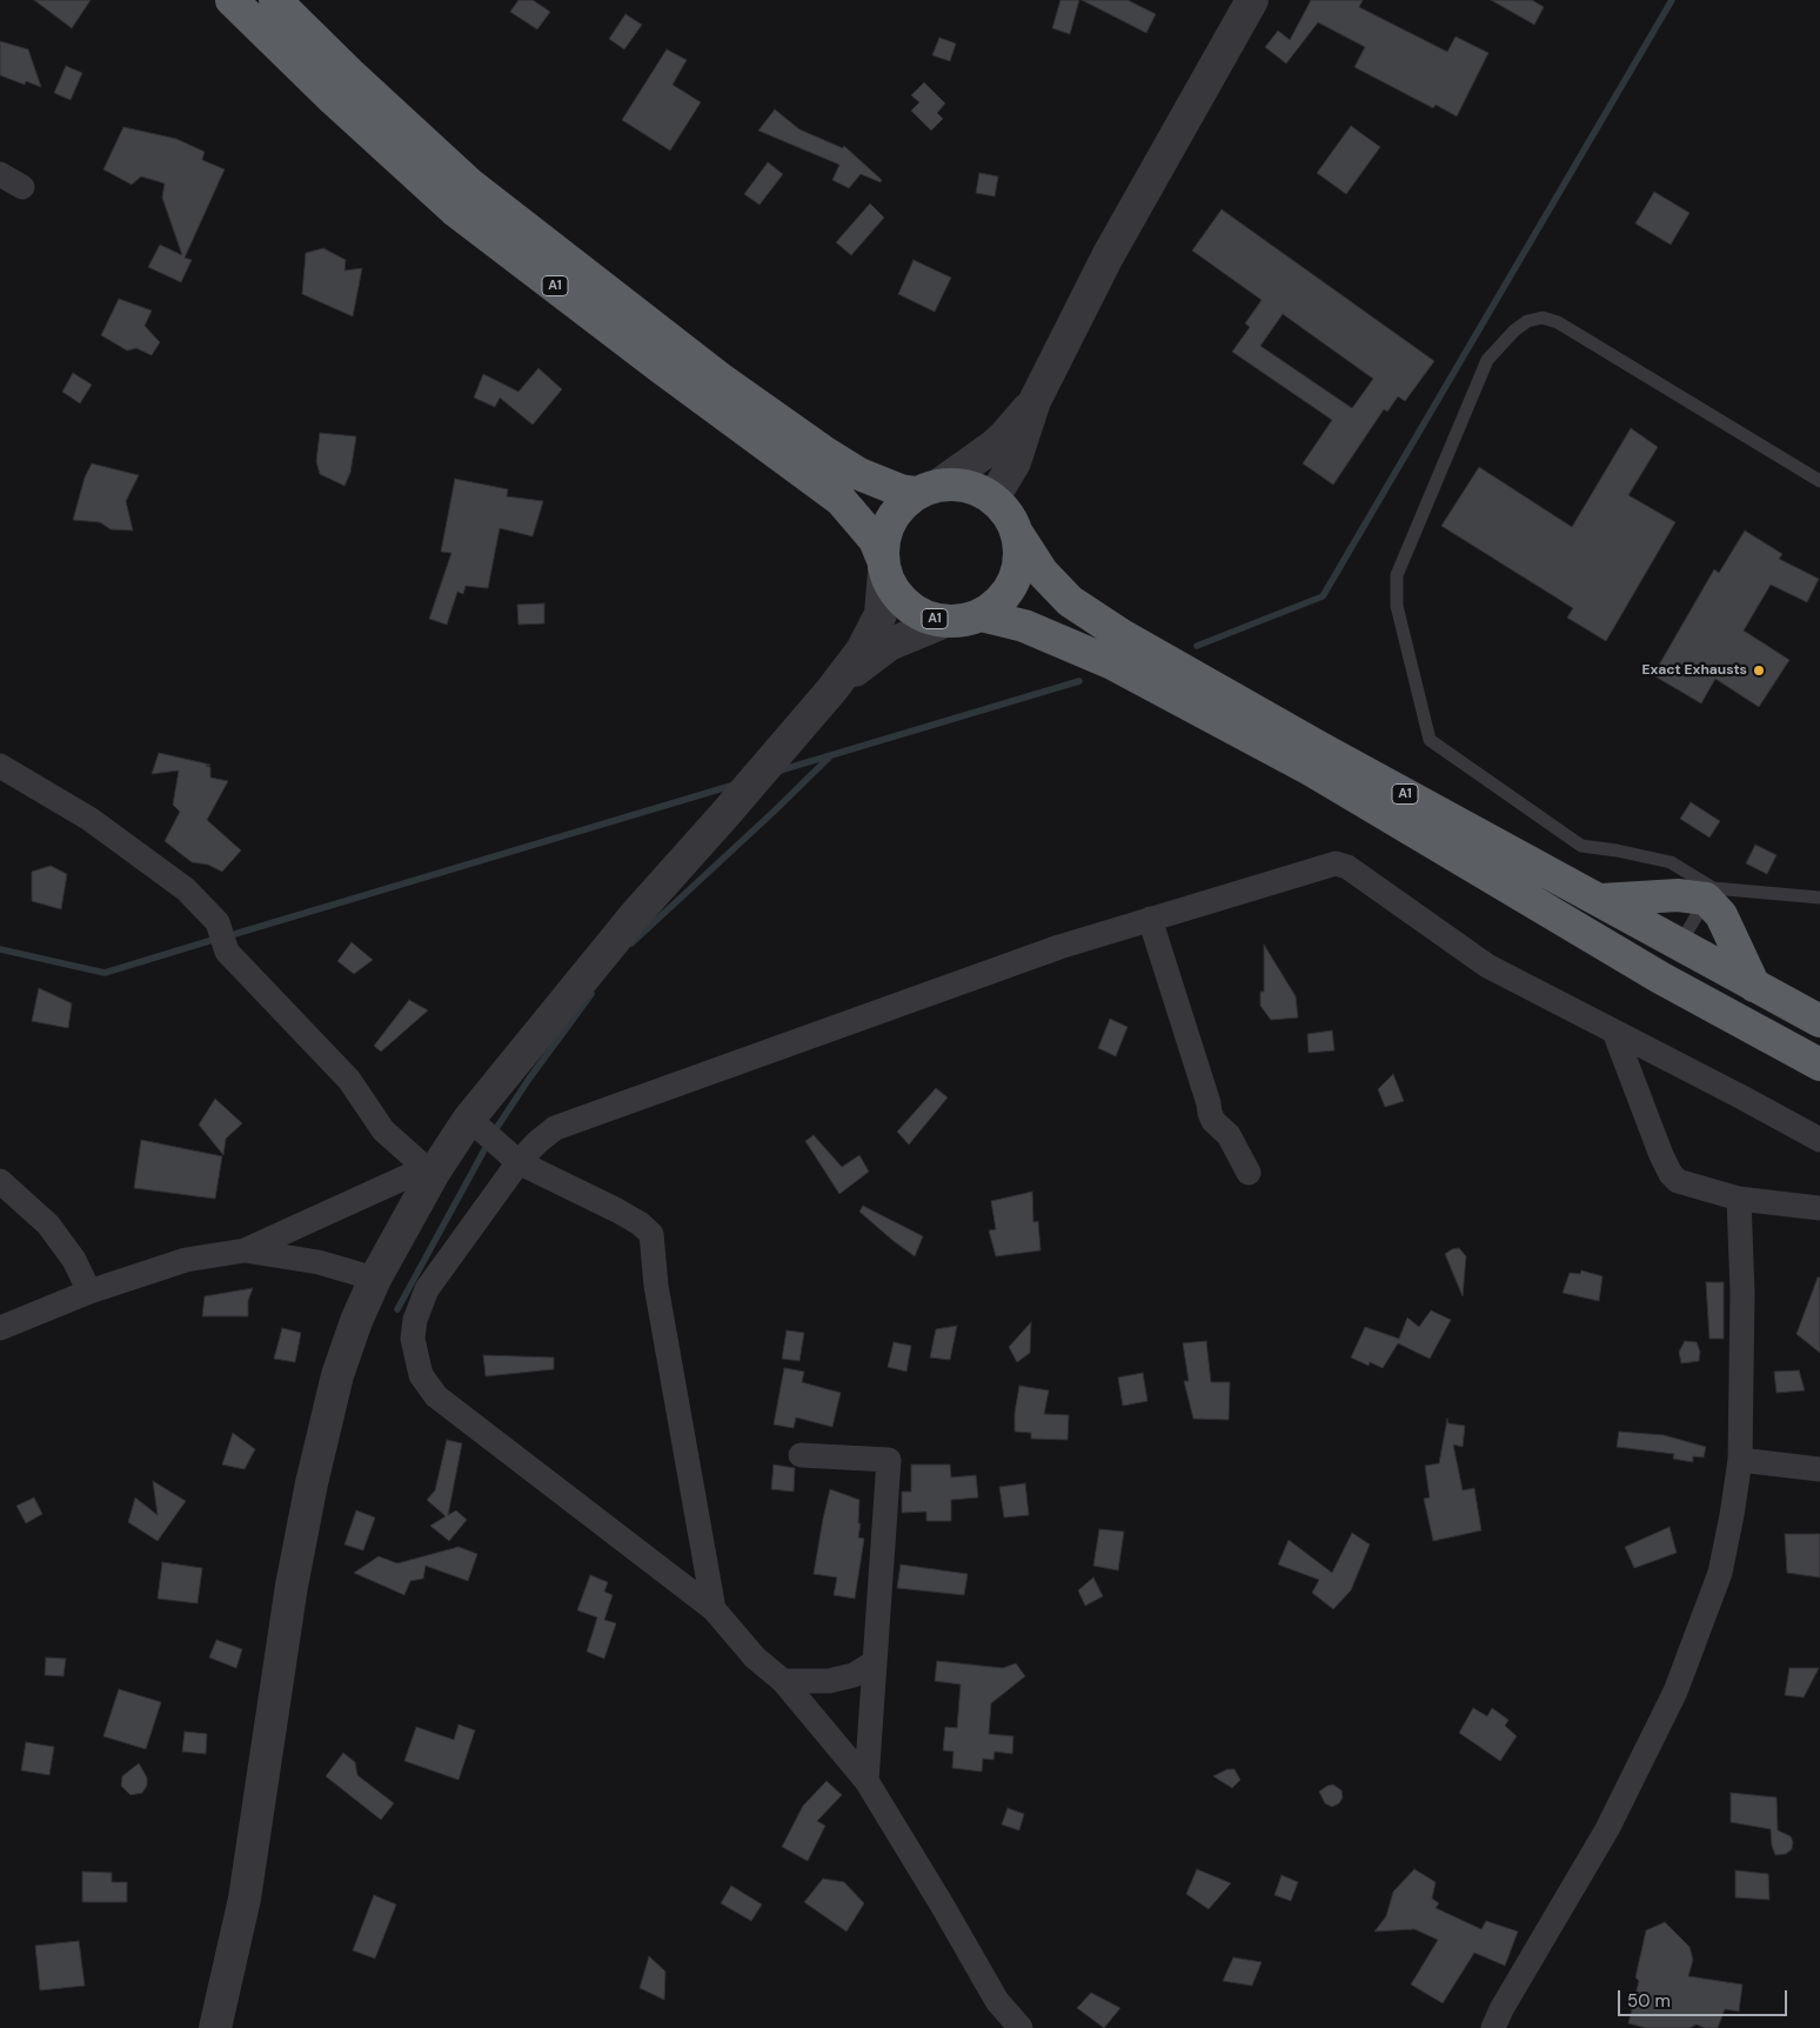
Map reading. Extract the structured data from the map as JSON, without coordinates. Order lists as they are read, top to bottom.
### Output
{
  "streets": {
    "highway": ["A1"]
  },
  "places": ["Exact Exhausts"],
  "scale_bar": "50 m"
}
